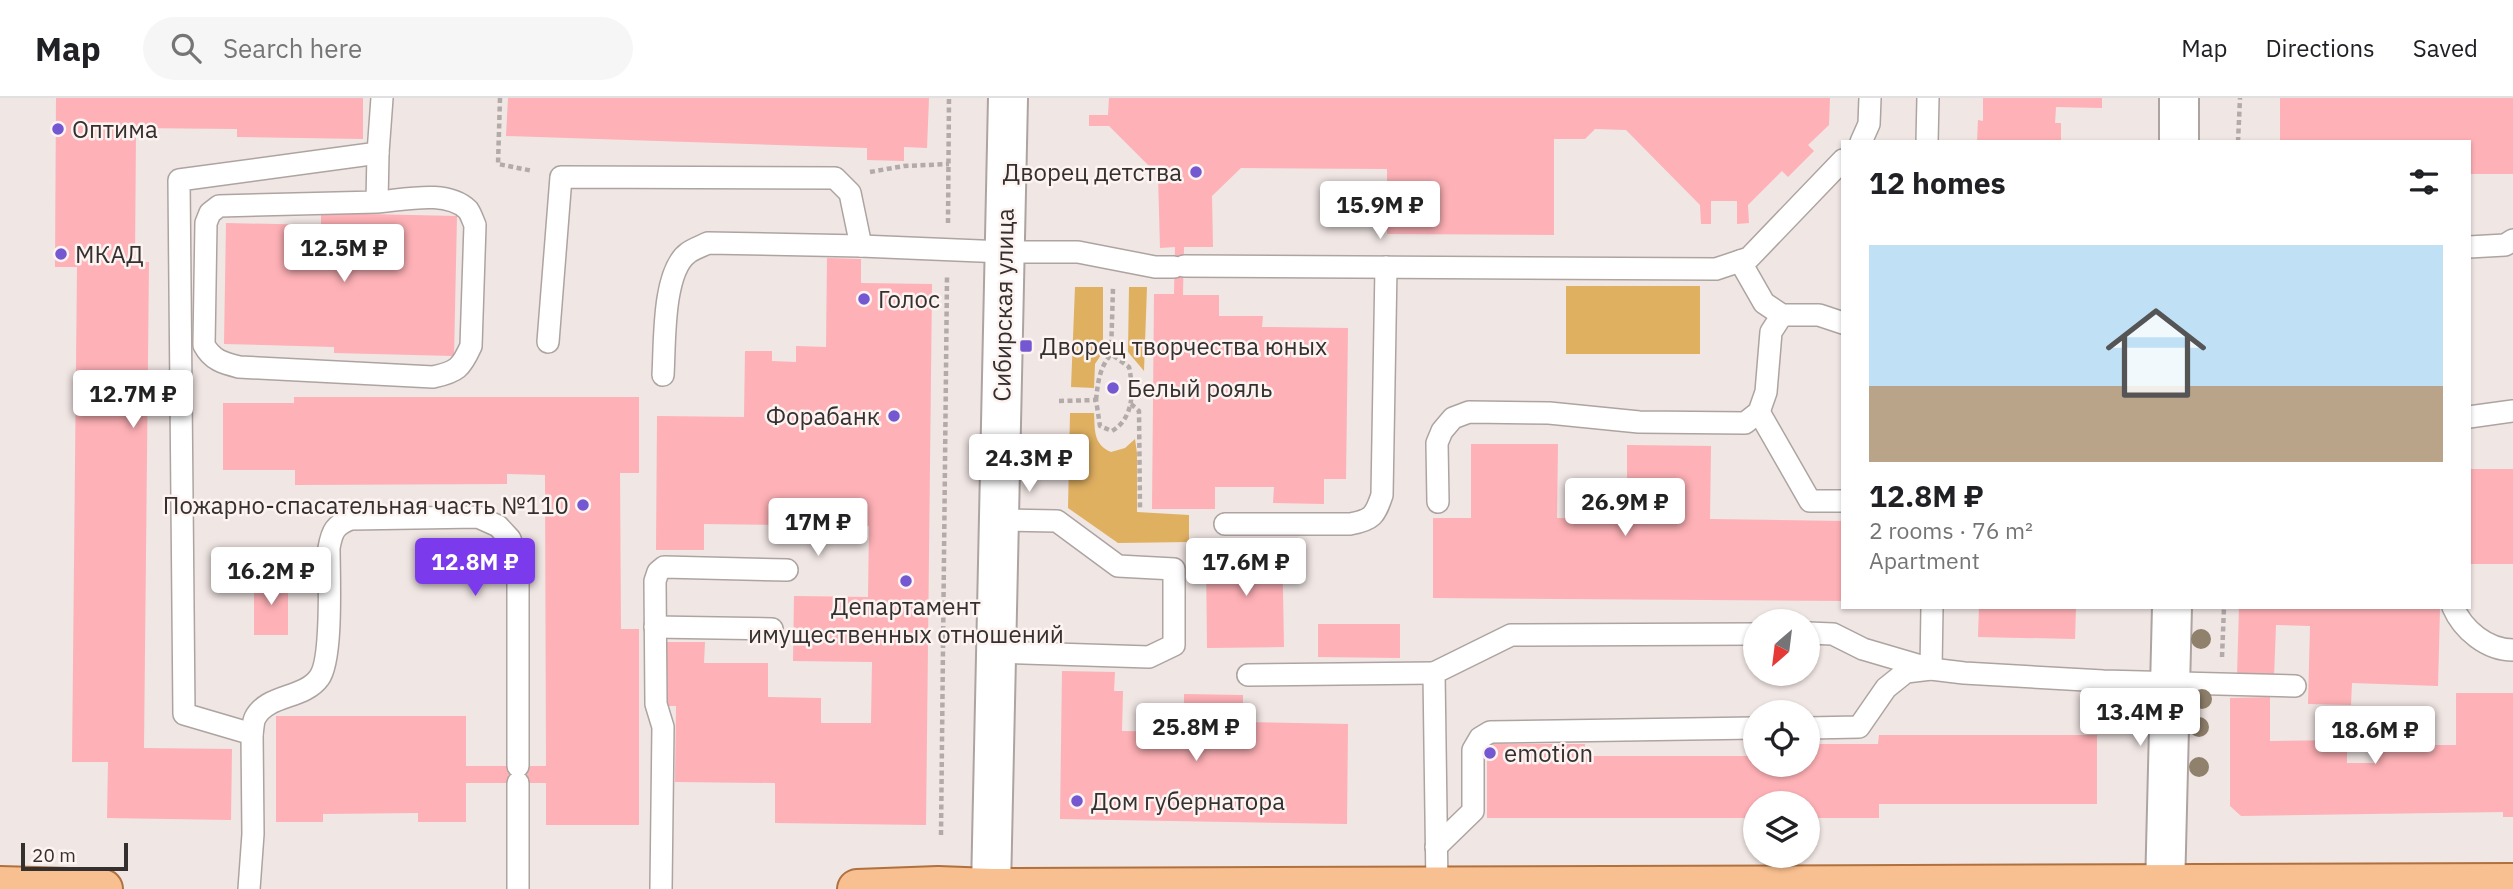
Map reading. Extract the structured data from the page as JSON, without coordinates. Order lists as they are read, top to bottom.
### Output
{
  "streets": {
    "main road": ["Сибирская улица"]
  },
  "places": {
    "other": [
      "Оптима",
      "Дворец детства",
      "МКАД",
      "Голос",
      "Белый рояль",
      "Форабанк",
      "Пожарно-спасательная часть №110",
      "Департамент имущественных отношений",
      "emotion",
      "Дом губернатора"
    ],
    "transit": ["Дворец творчества юных"]
  },
  "scale_bar": "20 m",
  "north": "bottom left",
  "page": {
    "header": "Map",
    "search": "Search here",
    "nav": ["Map", "Directions", "Saved"],
    "heading": "12 homes",
    "price": [
      "15.9M ₽",
      "12.5M ₽",
      "12.7M ₽",
      "24.3M ₽",
      "26.9M ₽",
      "17M ₽",
      "12.8M ₽",
      "17.6M ₽",
      "16.2M ₽",
      "13.4M ₽",
      "25.8M ₽",
      "18.6M ₽"
    ],
    "list": [
      {
        "name": "12.8M ₽",
        "note": "2 rooms · 76 m² · Apartment"
      }
    ],
    "scale": "20 m"
  }
}
